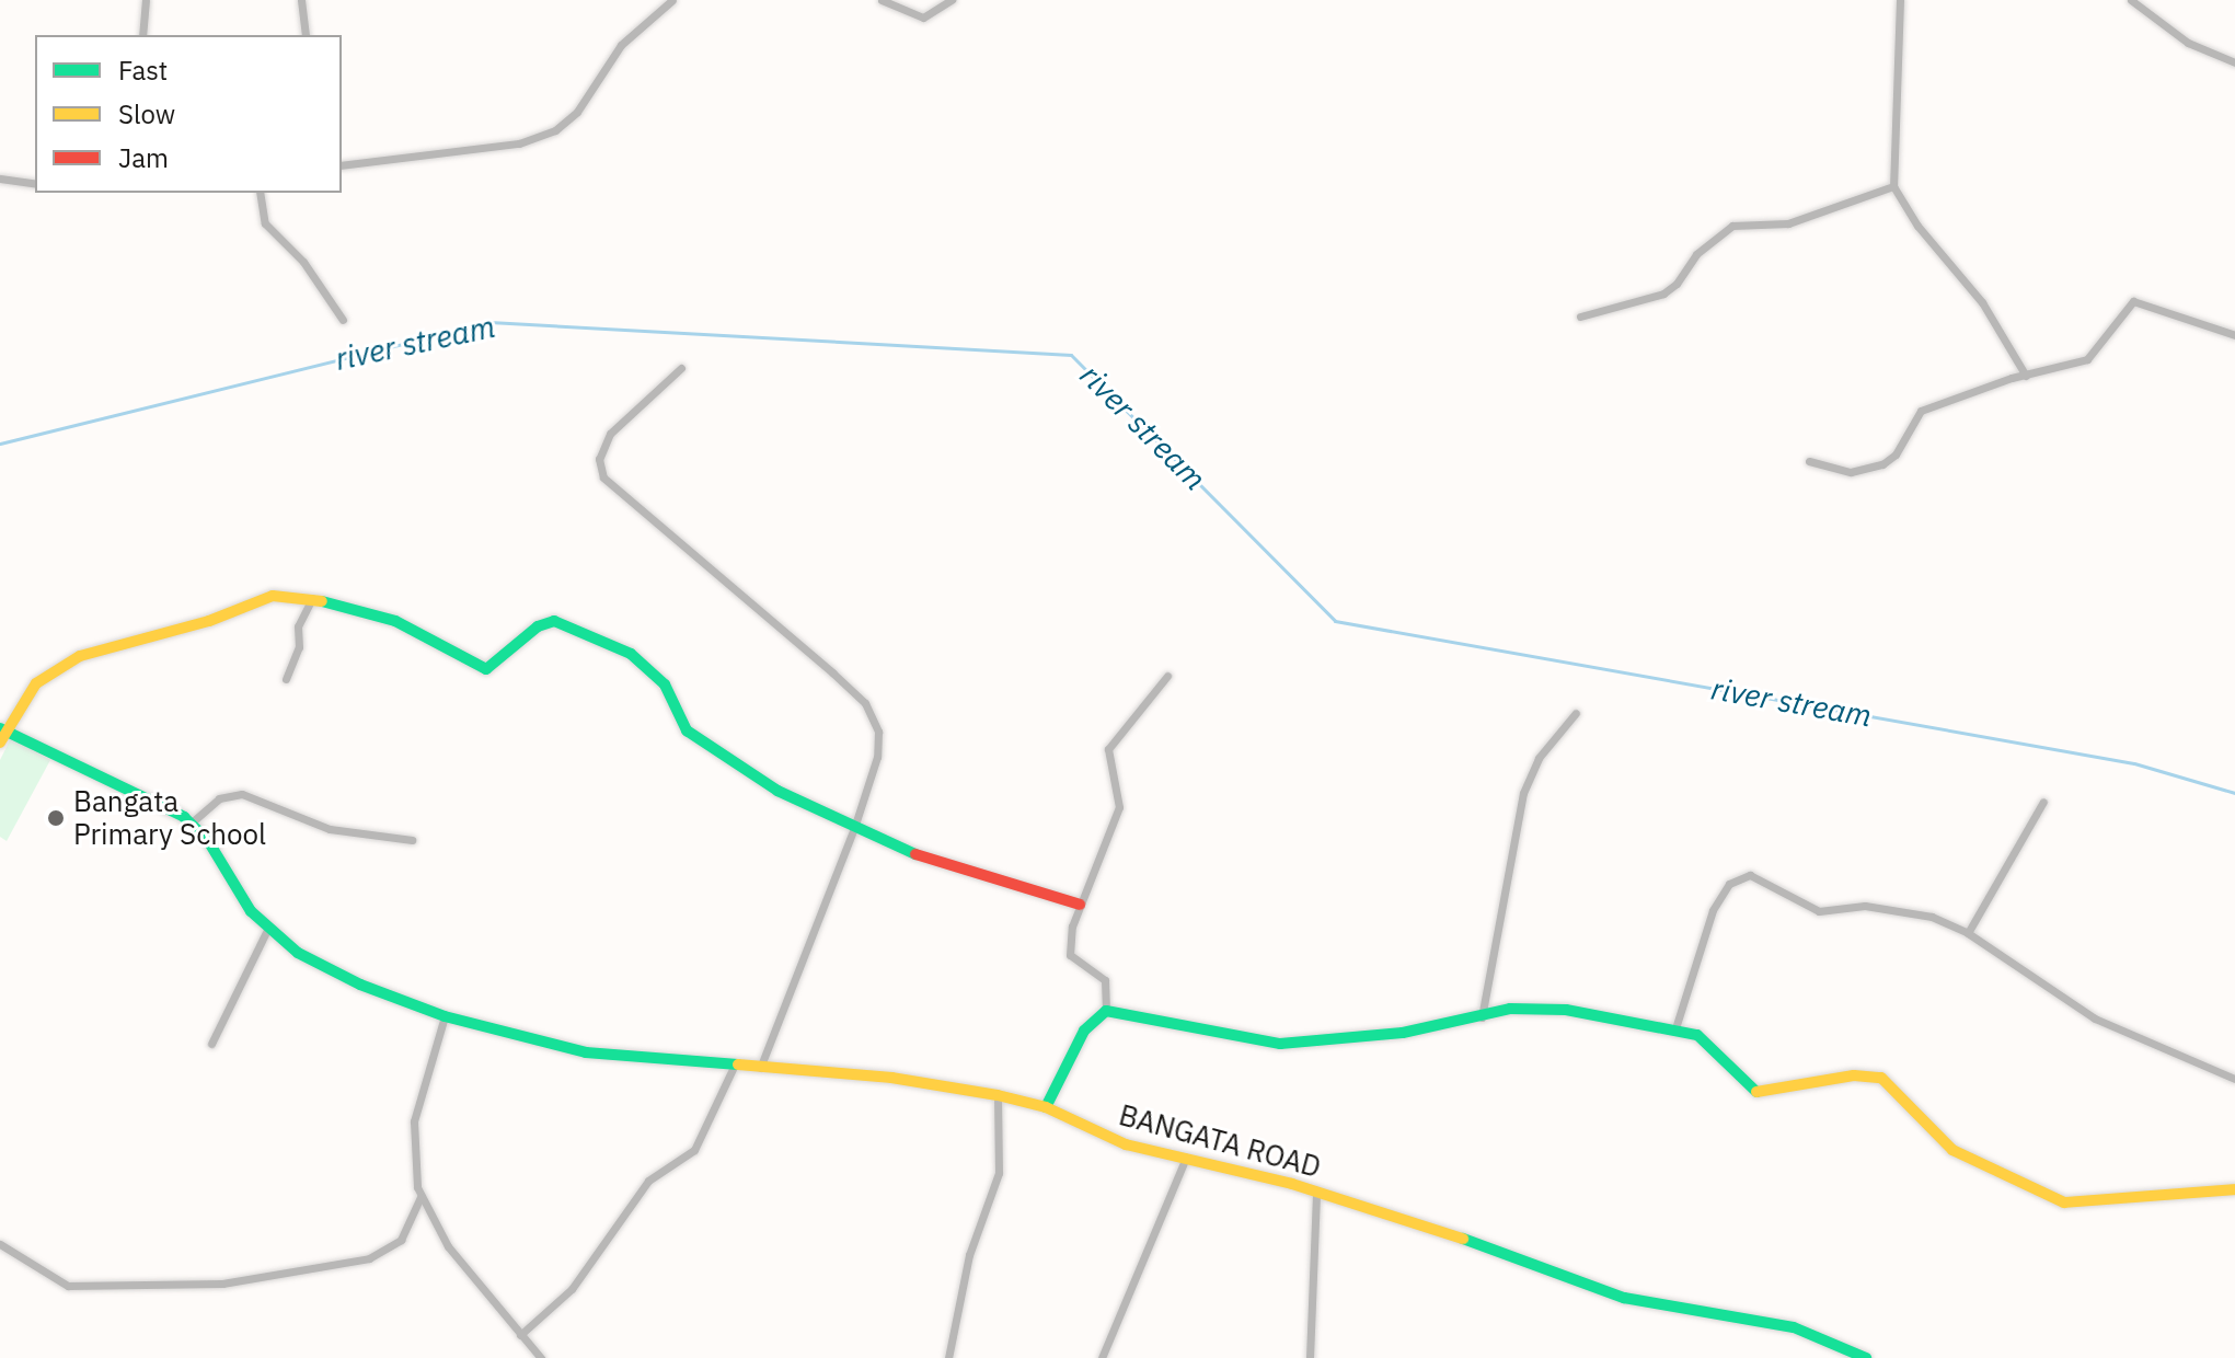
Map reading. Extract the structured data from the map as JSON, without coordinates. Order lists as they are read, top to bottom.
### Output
{
  "streets": {
    "street": ["BANGATA ROAD"]
  },
  "water": ["river stream"],
  "places": ["Bangata Primary School"],
  "legend": ["Fast", "Slow", "Jam"]
}
